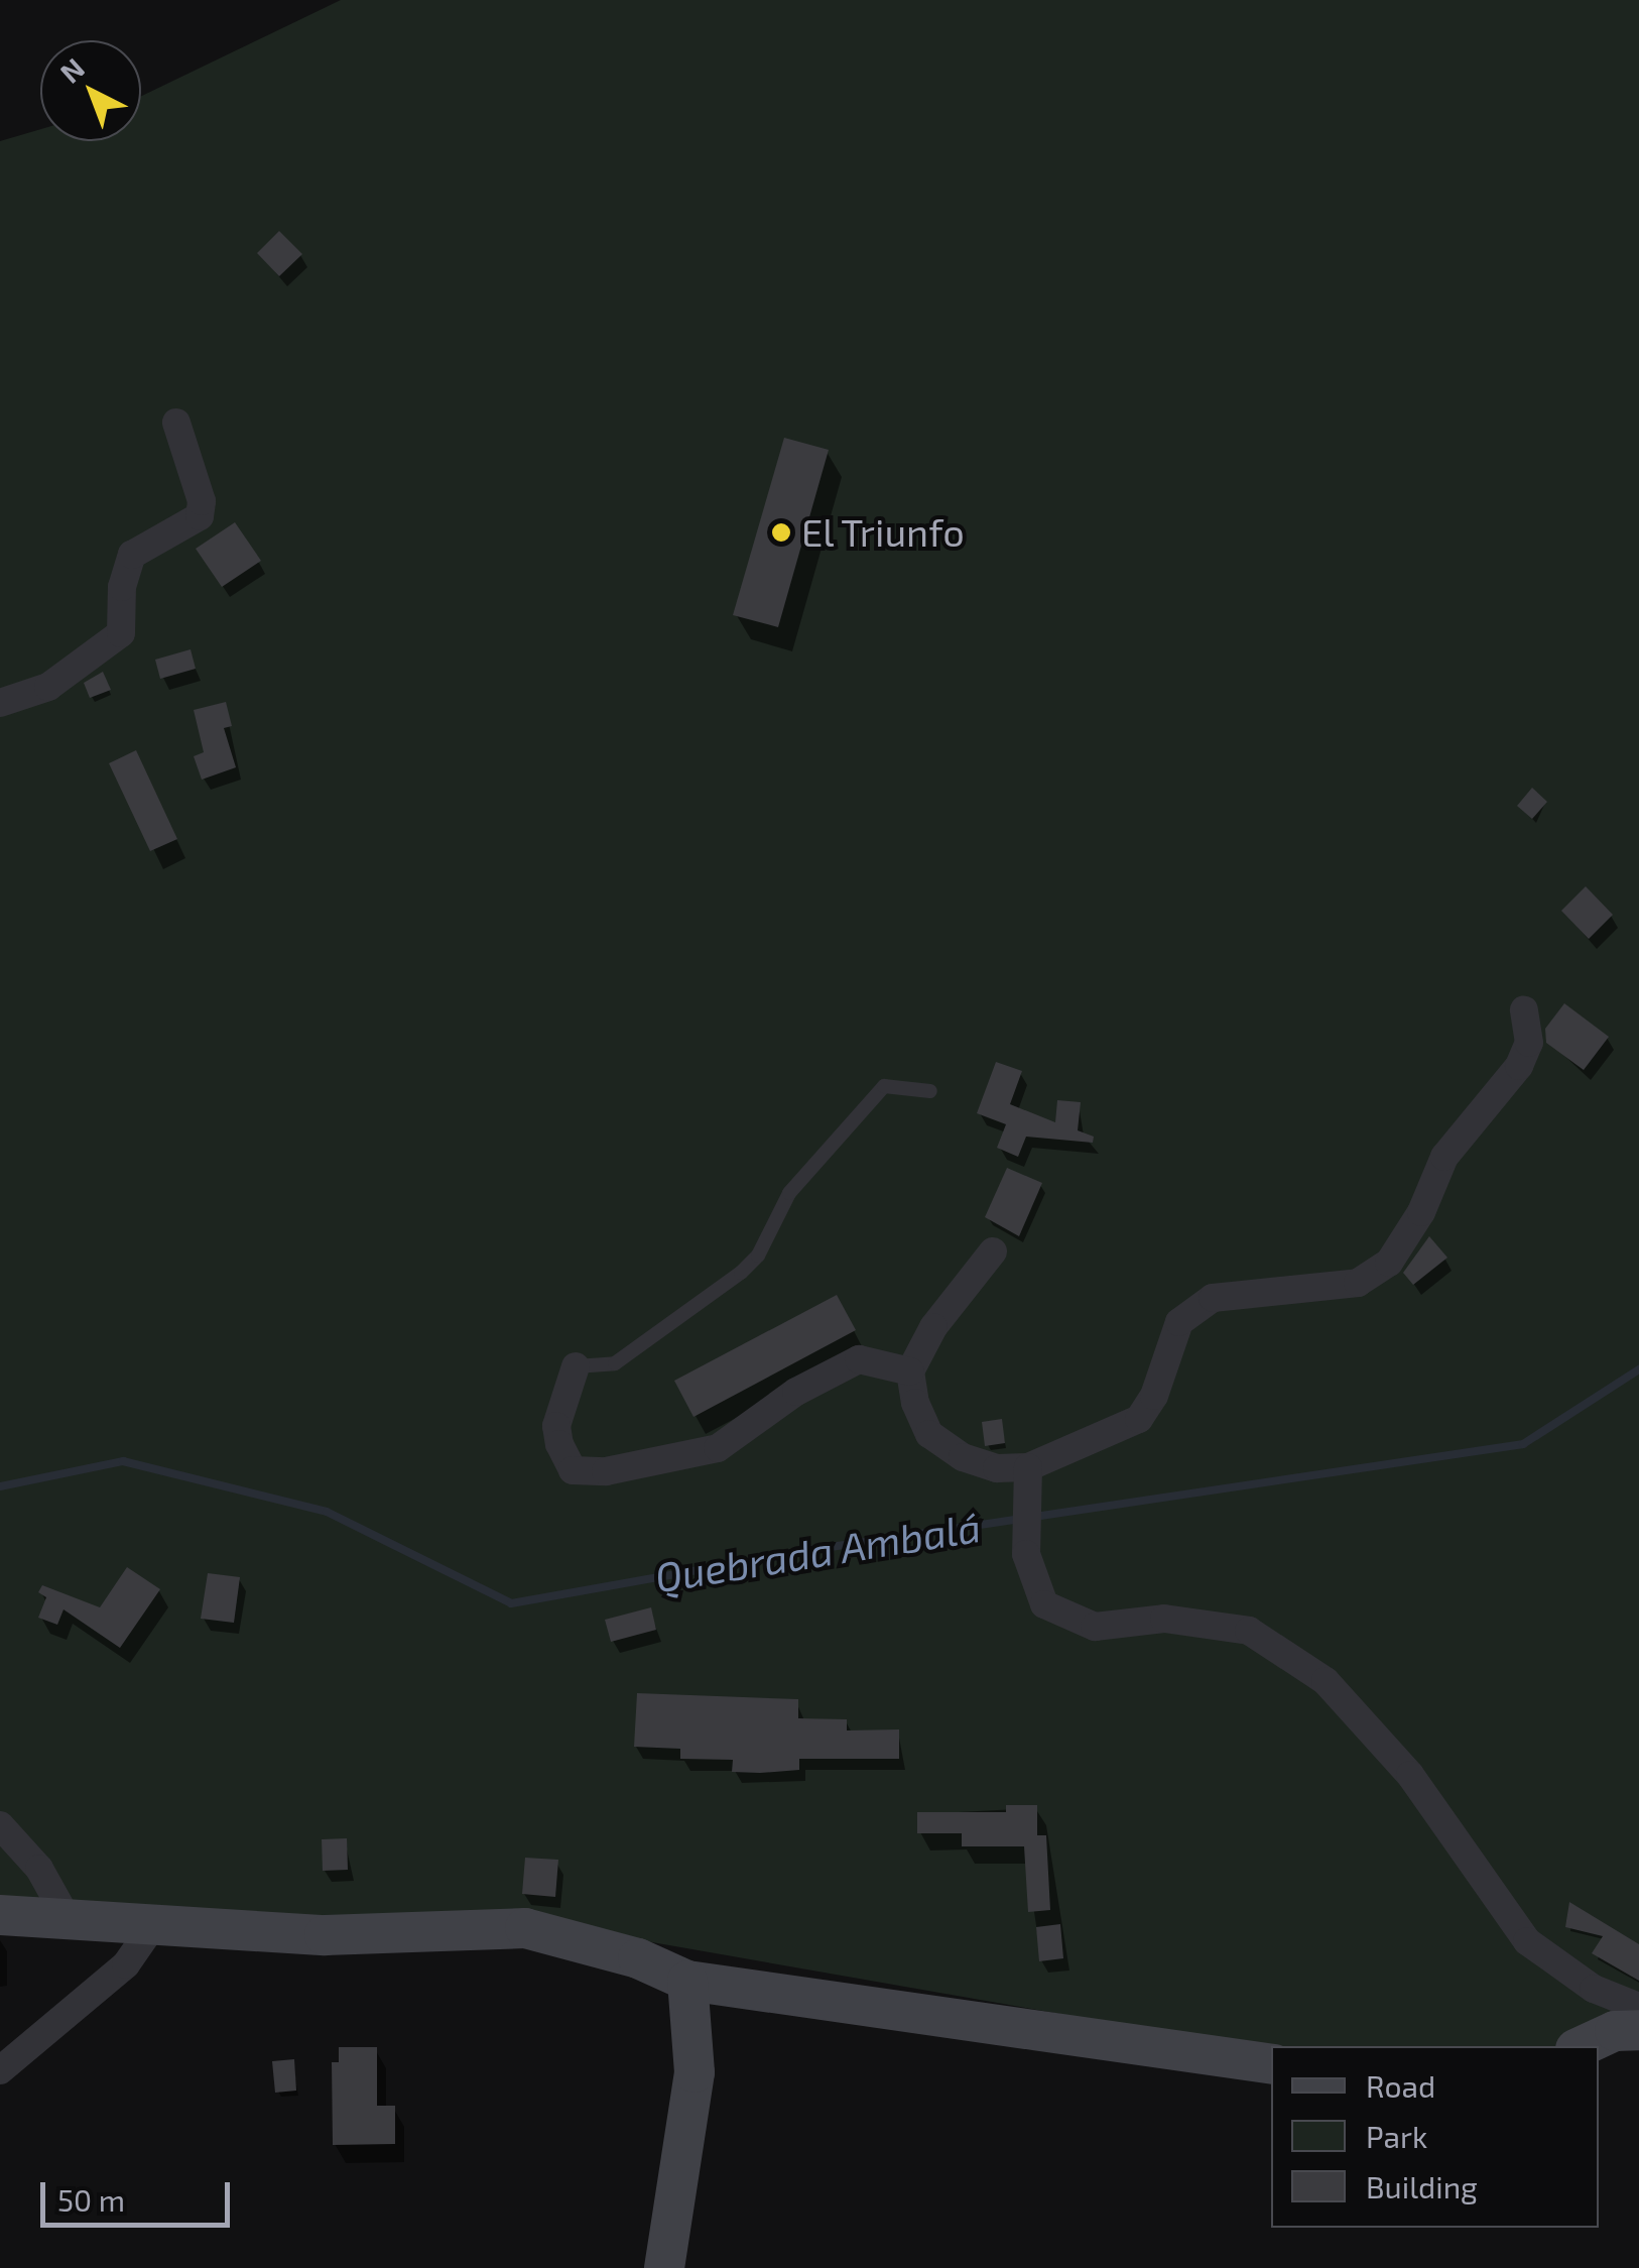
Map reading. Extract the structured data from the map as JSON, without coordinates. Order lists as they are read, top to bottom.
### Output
{
  "water": ["Quebrada Ambalá"],
  "places": ["El Triunfo"],
  "legend": ["Road", "Park", "Building"],
  "scale_bar": "50 m",
  "north": "top left"
}
